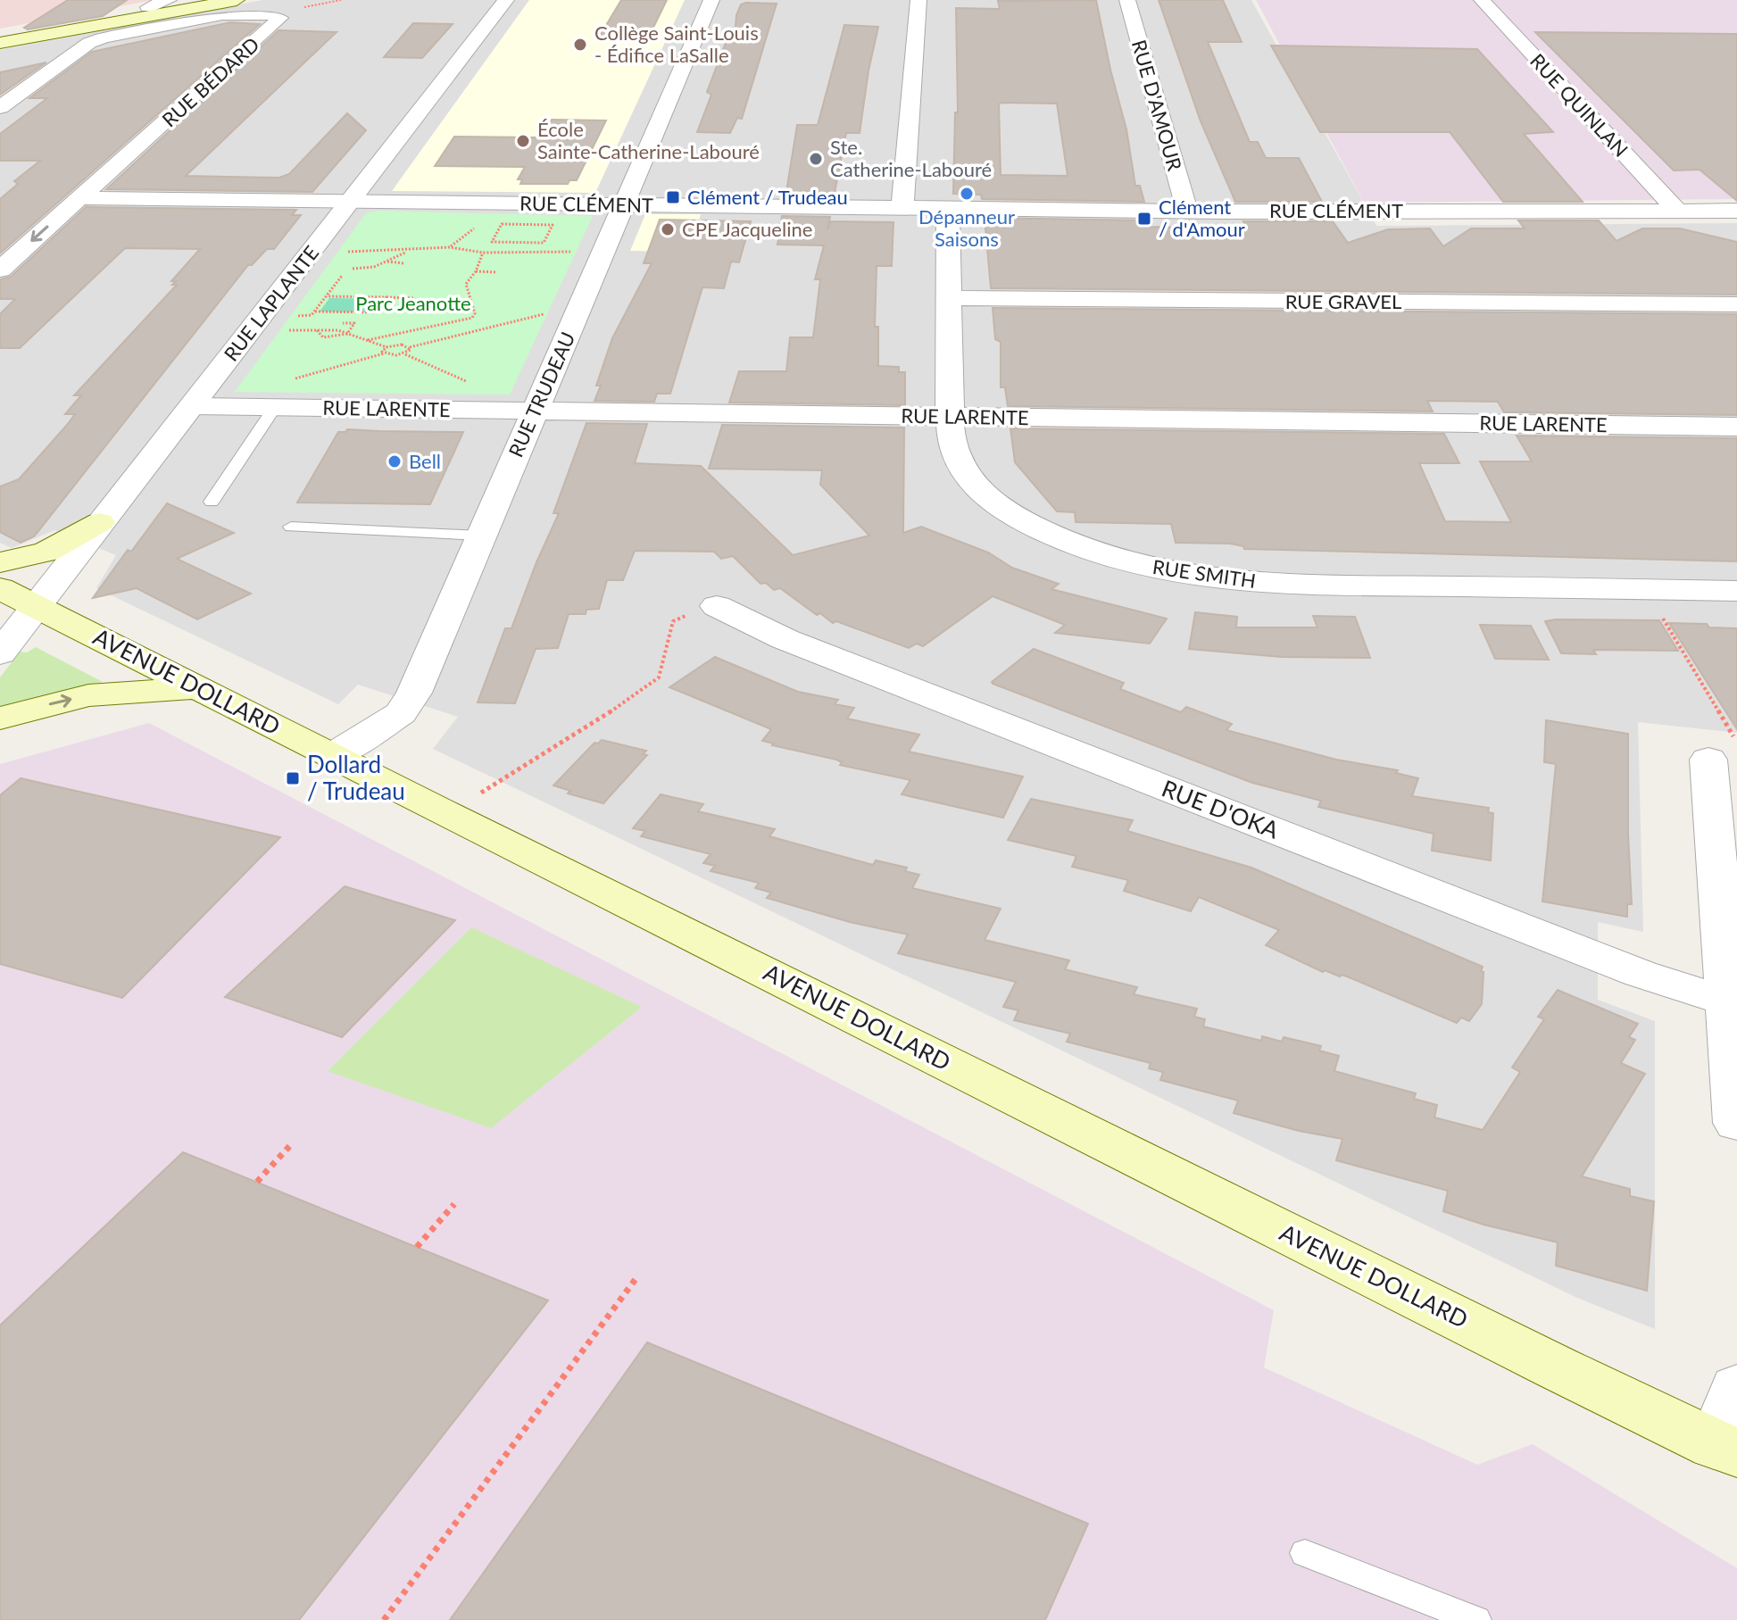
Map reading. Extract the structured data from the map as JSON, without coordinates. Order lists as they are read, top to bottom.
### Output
{
  "streets": {
    "main road": ["AVENUE DOLLARD"],
    "street": [
      "RUE BÉDARD",
      "RUE D'AMOUR",
      "RUE QUINLAN",
      "RUE CLÉMENT",
      "RUE GRAVEL",
      "RUE LAPLANTE",
      "RUE TRUDEAU",
      "RUE LARENTE",
      "RUE SMITH",
      "RUE D'OKA"
    ]
  },
  "crossings": [
    ["RUE BÉDARD", "RUE CLÉMENT"],
    ["RUE D'AMOUR", "RUE CLÉMENT"],
    ["RUE QUINLAN", "RUE CLÉMENT"],
    ["RUE CLÉMENT", "RUE LAPLANTE"],
    ["RUE CLÉMENT", "RUE TRUDEAU"],
    ["RUE CLÉMENT", "RUE SMITH"],
    ["RUE GRAVEL", "RUE SMITH"],
    ["RUE LAPLANTE", "RUE LARENTE"],
    ["RUE LAPLANTE", "AVENUE DOLLARD"],
    ["RUE TRUDEAU", "RUE LARENTE"],
    ["RUE TRUDEAU", "AVENUE DOLLARD"],
    ["RUE LARENTE", "RUE SMITH"]
  ],
  "parks": ["Parc Jeanotte"],
  "places": {
    "other": [
      "Collège Saint-Louis - Édifice LaSalle",
      "École Sainte-Catherine-Labouré",
      "Ste. Catherine-Labouré",
      "Dépanneur Saisons",
      "CPE Jacqueline",
      "Bell"
    ],
    "transit": ["Clément / Trudeau", "Clément / d'Amour", "Dollard / Trudeau"]
  }
}
